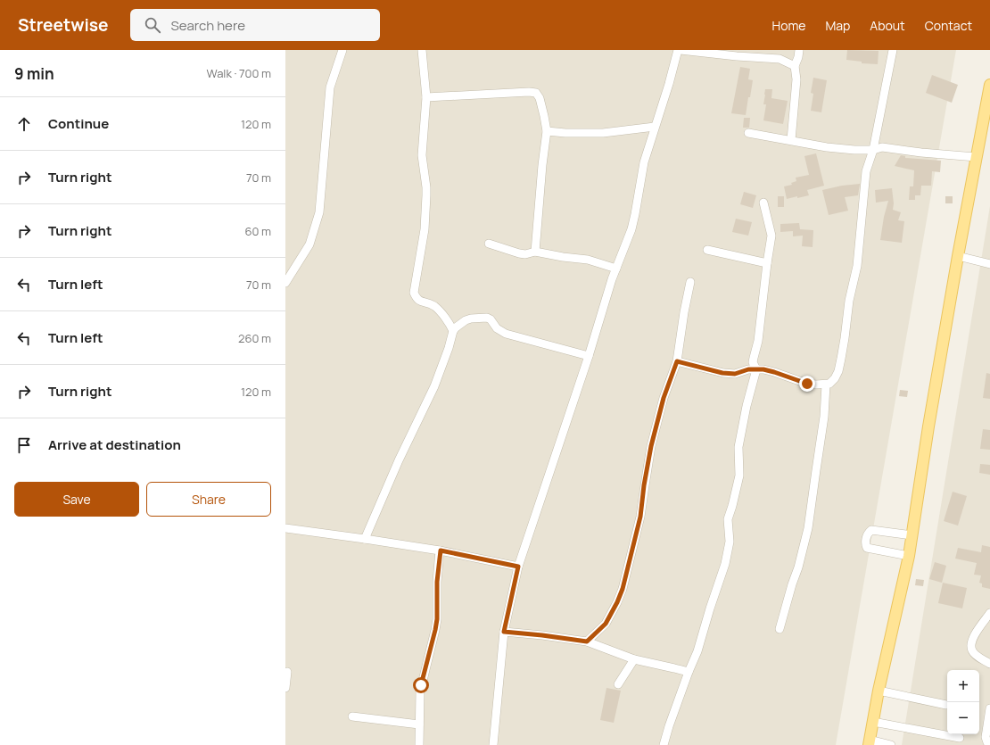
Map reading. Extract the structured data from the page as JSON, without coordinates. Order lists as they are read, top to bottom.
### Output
{
  "page": {
    "header": "Streetwise",
    "search": "Search here",
    "nav": [
      "Home",
      "Map",
      "About",
      "Contact"
    ],
    "heading": ["9 min", "Walk · 700 m"],
    "list": [
      ["Continue", "120 m"],
      ["Turn right", "70 m"],
      ["Turn right", "60 m"],
      ["Turn left", "70 m"],
      ["Turn left", "260 m"],
      ["Turn right", "120 m"],
      "Arrive at destination"
    ],
    "buttons": ["Save", "Share"],
    "map_buttons": ["+", "−"]
  }
}
